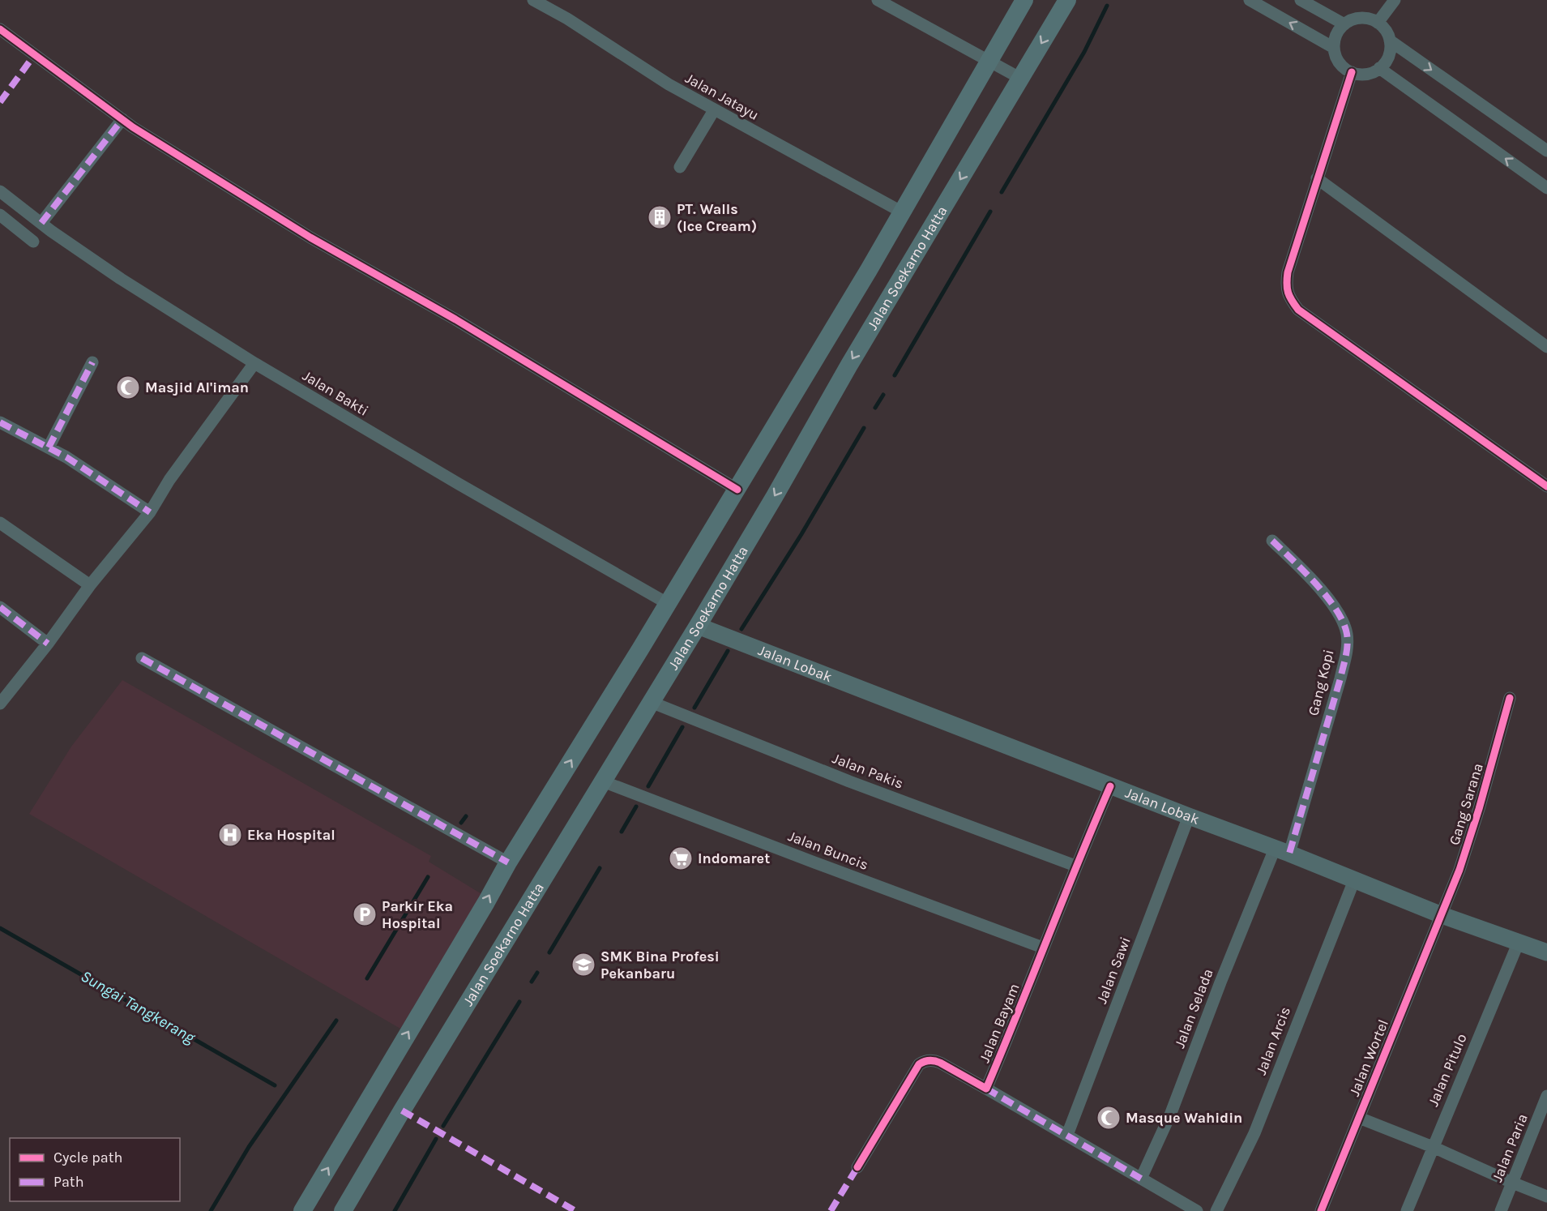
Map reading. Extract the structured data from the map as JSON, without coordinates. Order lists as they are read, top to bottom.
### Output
{
  "streets": {
    "main road": ["Jalan Soekarno Hatta", "Jalan Lobak"],
    "street": [
      "Jalan Jatayu",
      "Jalan Bakti",
      "Gang Kopi",
      "Jalan Pakis",
      "Gang Sarana",
      "Jalan Buncis",
      "Jalan Sawi",
      "Jalan Selada",
      "Jalan Bayam",
      "Jalan Arcis",
      "Jalan Wortel",
      "Jalan Pitulo",
      "Jalan Paria"
    ]
  },
  "crossings": [
    ["Jalan Soekarno Hatta", "Jalan Lobak"],
    ["Jalan Soekarno Hatta", "Jalan Pakis"],
    ["Jalan Soekarno Hatta", "Jalan Buncis"],
    ["Jalan Lobak", "Gang Kopi"],
    ["Jalan Lobak", "Gang Sarana"],
    ["Jalan Lobak", "Jalan Sawi"],
    ["Jalan Lobak", "Jalan Selada"],
    ["Jalan Lobak", "Jalan Bayam"],
    ["Jalan Lobak", "Jalan Arcis"],
    ["Jalan Lobak", "Jalan Wortel"],
    ["Jalan Lobak", "Jalan Pitulo"],
    ["Gang Kopi", "Jalan Selada"],
    ["Jalan Pakis", "Jalan Bayam"],
    ["Gang Sarana", "Jalan Wortel"],
    ["Jalan Buncis", "Jalan Bayam"]
  ],
  "water": ["Sungai Tangkerang"],
  "places": {
    "building": ["PT. Walls (Ice Cream)"],
    "mosque": ["Masjid Al'iman", "Masque Wahidin"],
    "hospital": ["Eka Hospital"],
    "supermarket": ["Indomaret"],
    "parking": ["Parkir Eka Hospital"],
    "school or university": ["SMK Bina Profesi Pekanbaru"]
  },
  "legend": ["Cycle path", "Path"]
}
